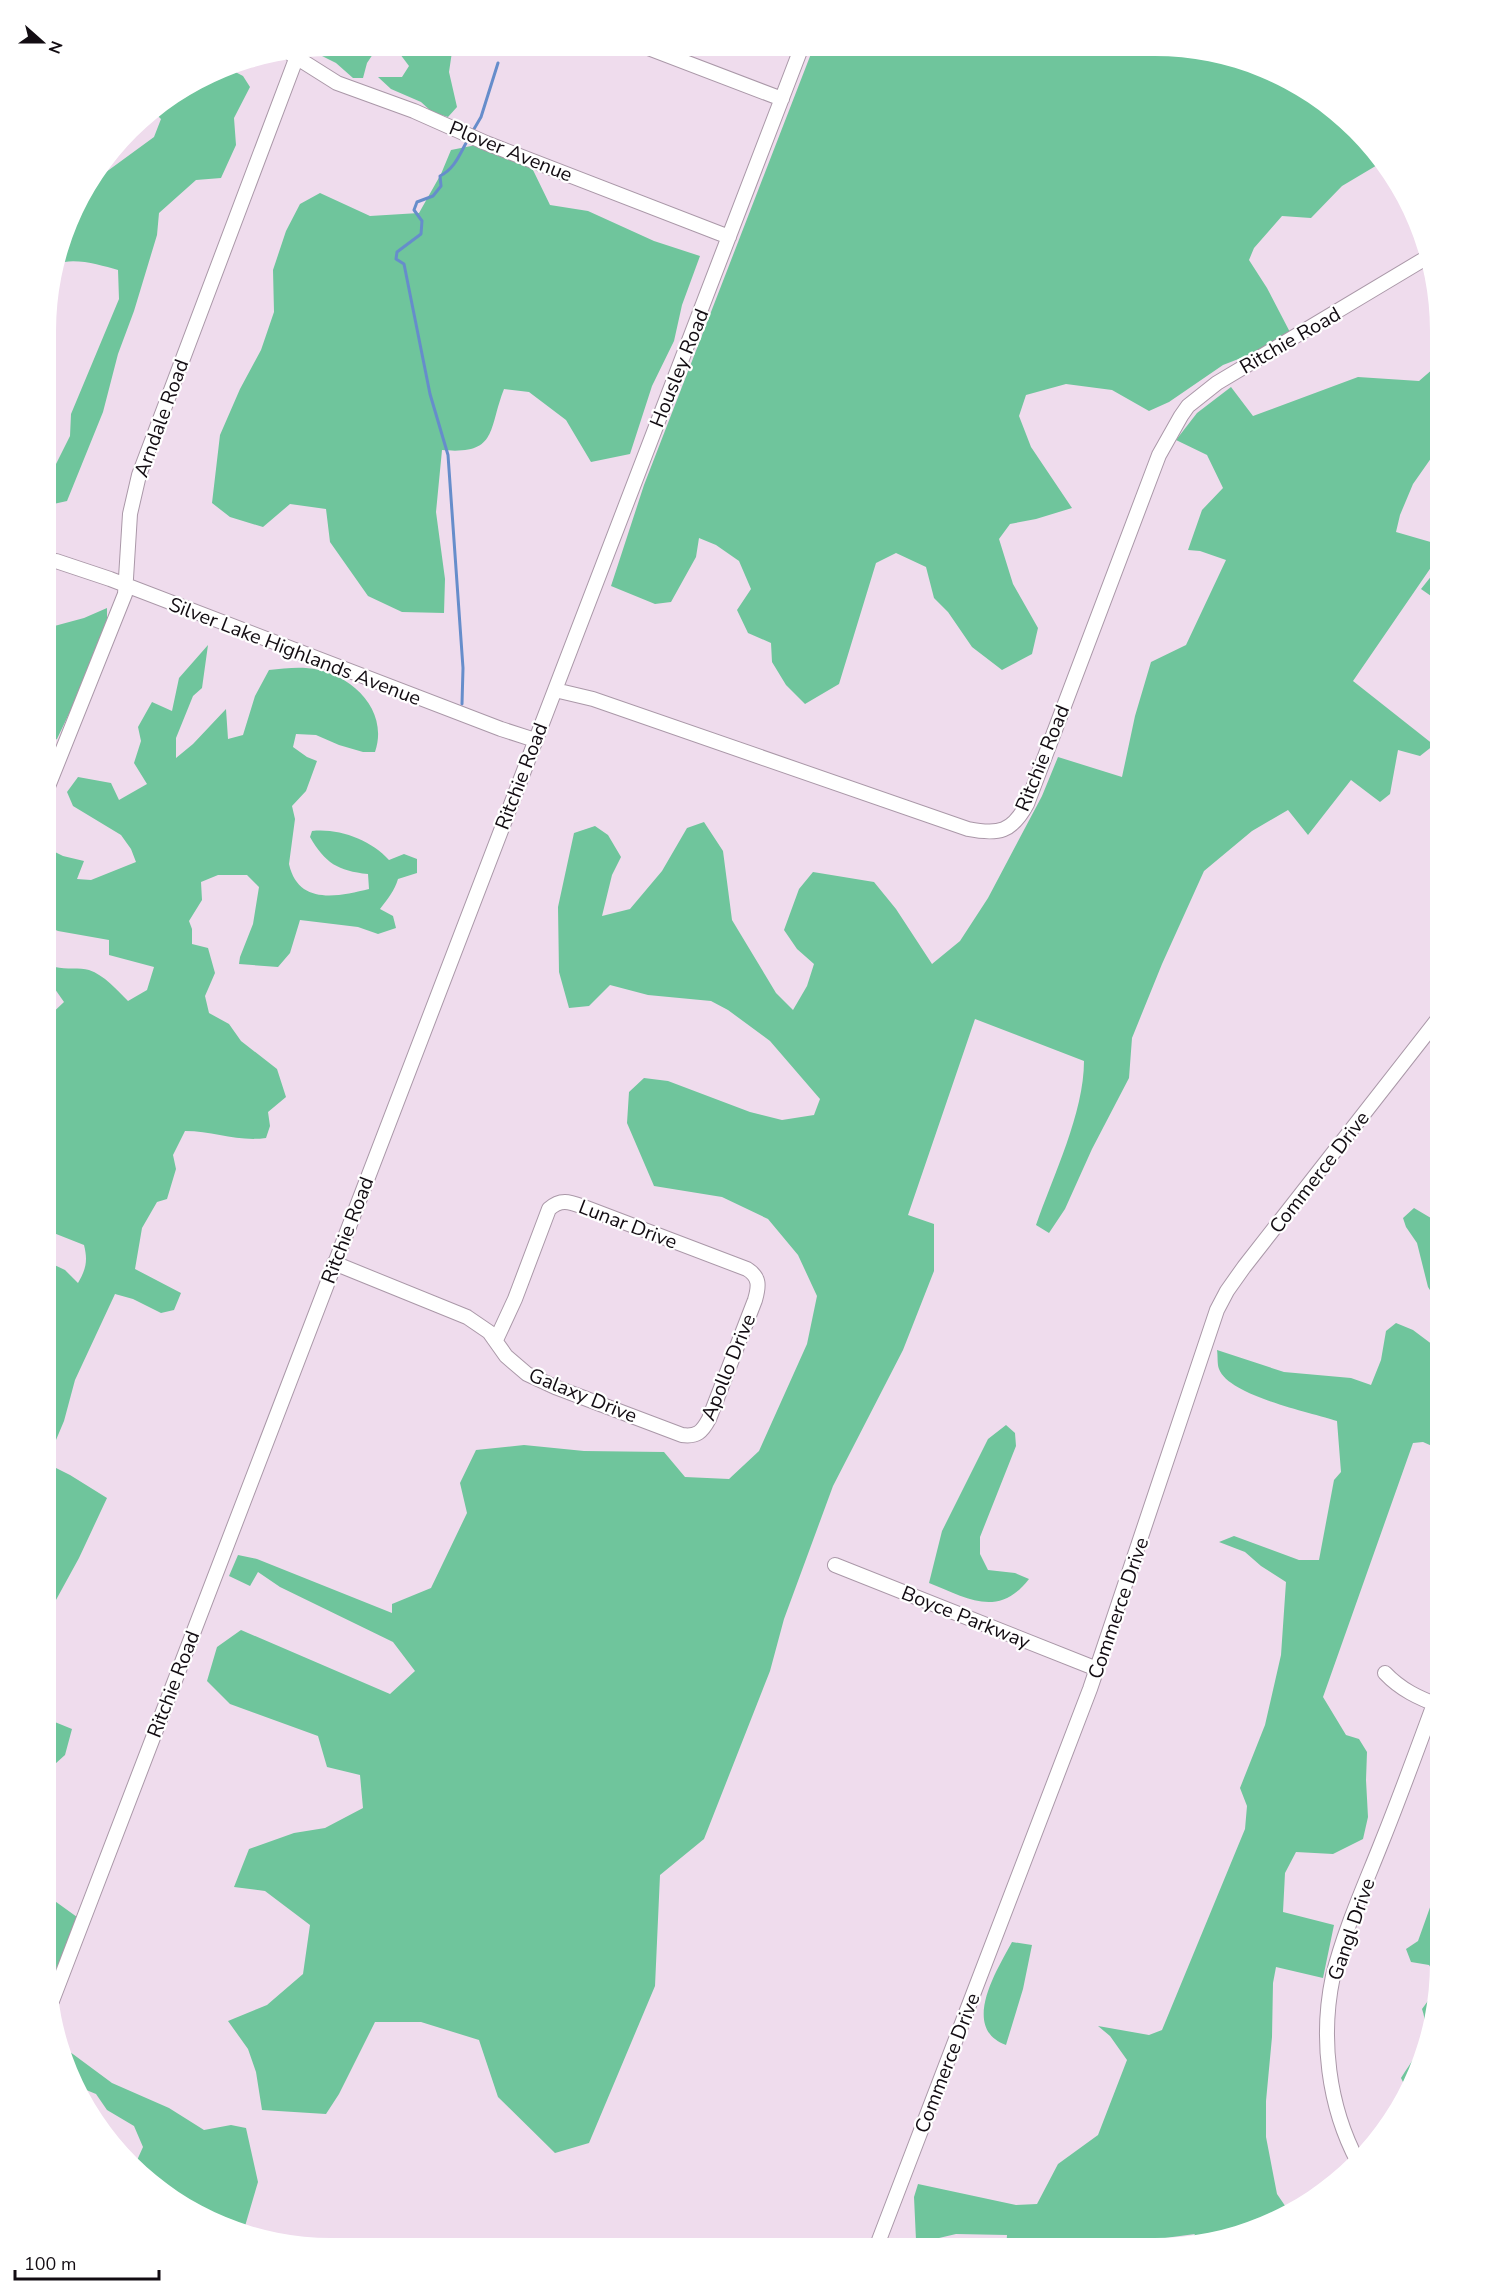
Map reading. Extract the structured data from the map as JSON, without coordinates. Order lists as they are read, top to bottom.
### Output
{
  "streets": {
    "street": [
      "Plover Avenue",
      "Ritchie Road",
      "Housley Road",
      "Arndale Road",
      "Silver Lake Highlands Avenue",
      "Commerce Drive",
      "Lunar Drive",
      "Apollo Drive",
      "Galaxy Drive",
      "Boyce Parkway",
      "Gangl Drive"
    ]
  },
  "crossings": [
    ["Plover Avenue", "Housley Road"],
    ["Ritchie Road", "Housley Road"],
    ["Ritchie Road", "Silver Lake Highlands Avenue"],
    ["Ritchie Road", "Galaxy Drive"],
    ["Arndale Road", "Silver Lake Highlands Avenue"],
    ["Commerce Drive", "Boyce Parkway"],
    ["Lunar Drive", "Apollo Drive"],
    ["Lunar Drive", "Galaxy Drive"],
    ["Apollo Drive", "Galaxy Drive"]
  ],
  "scale_bar": "100 m",
  "north": "right"
}
